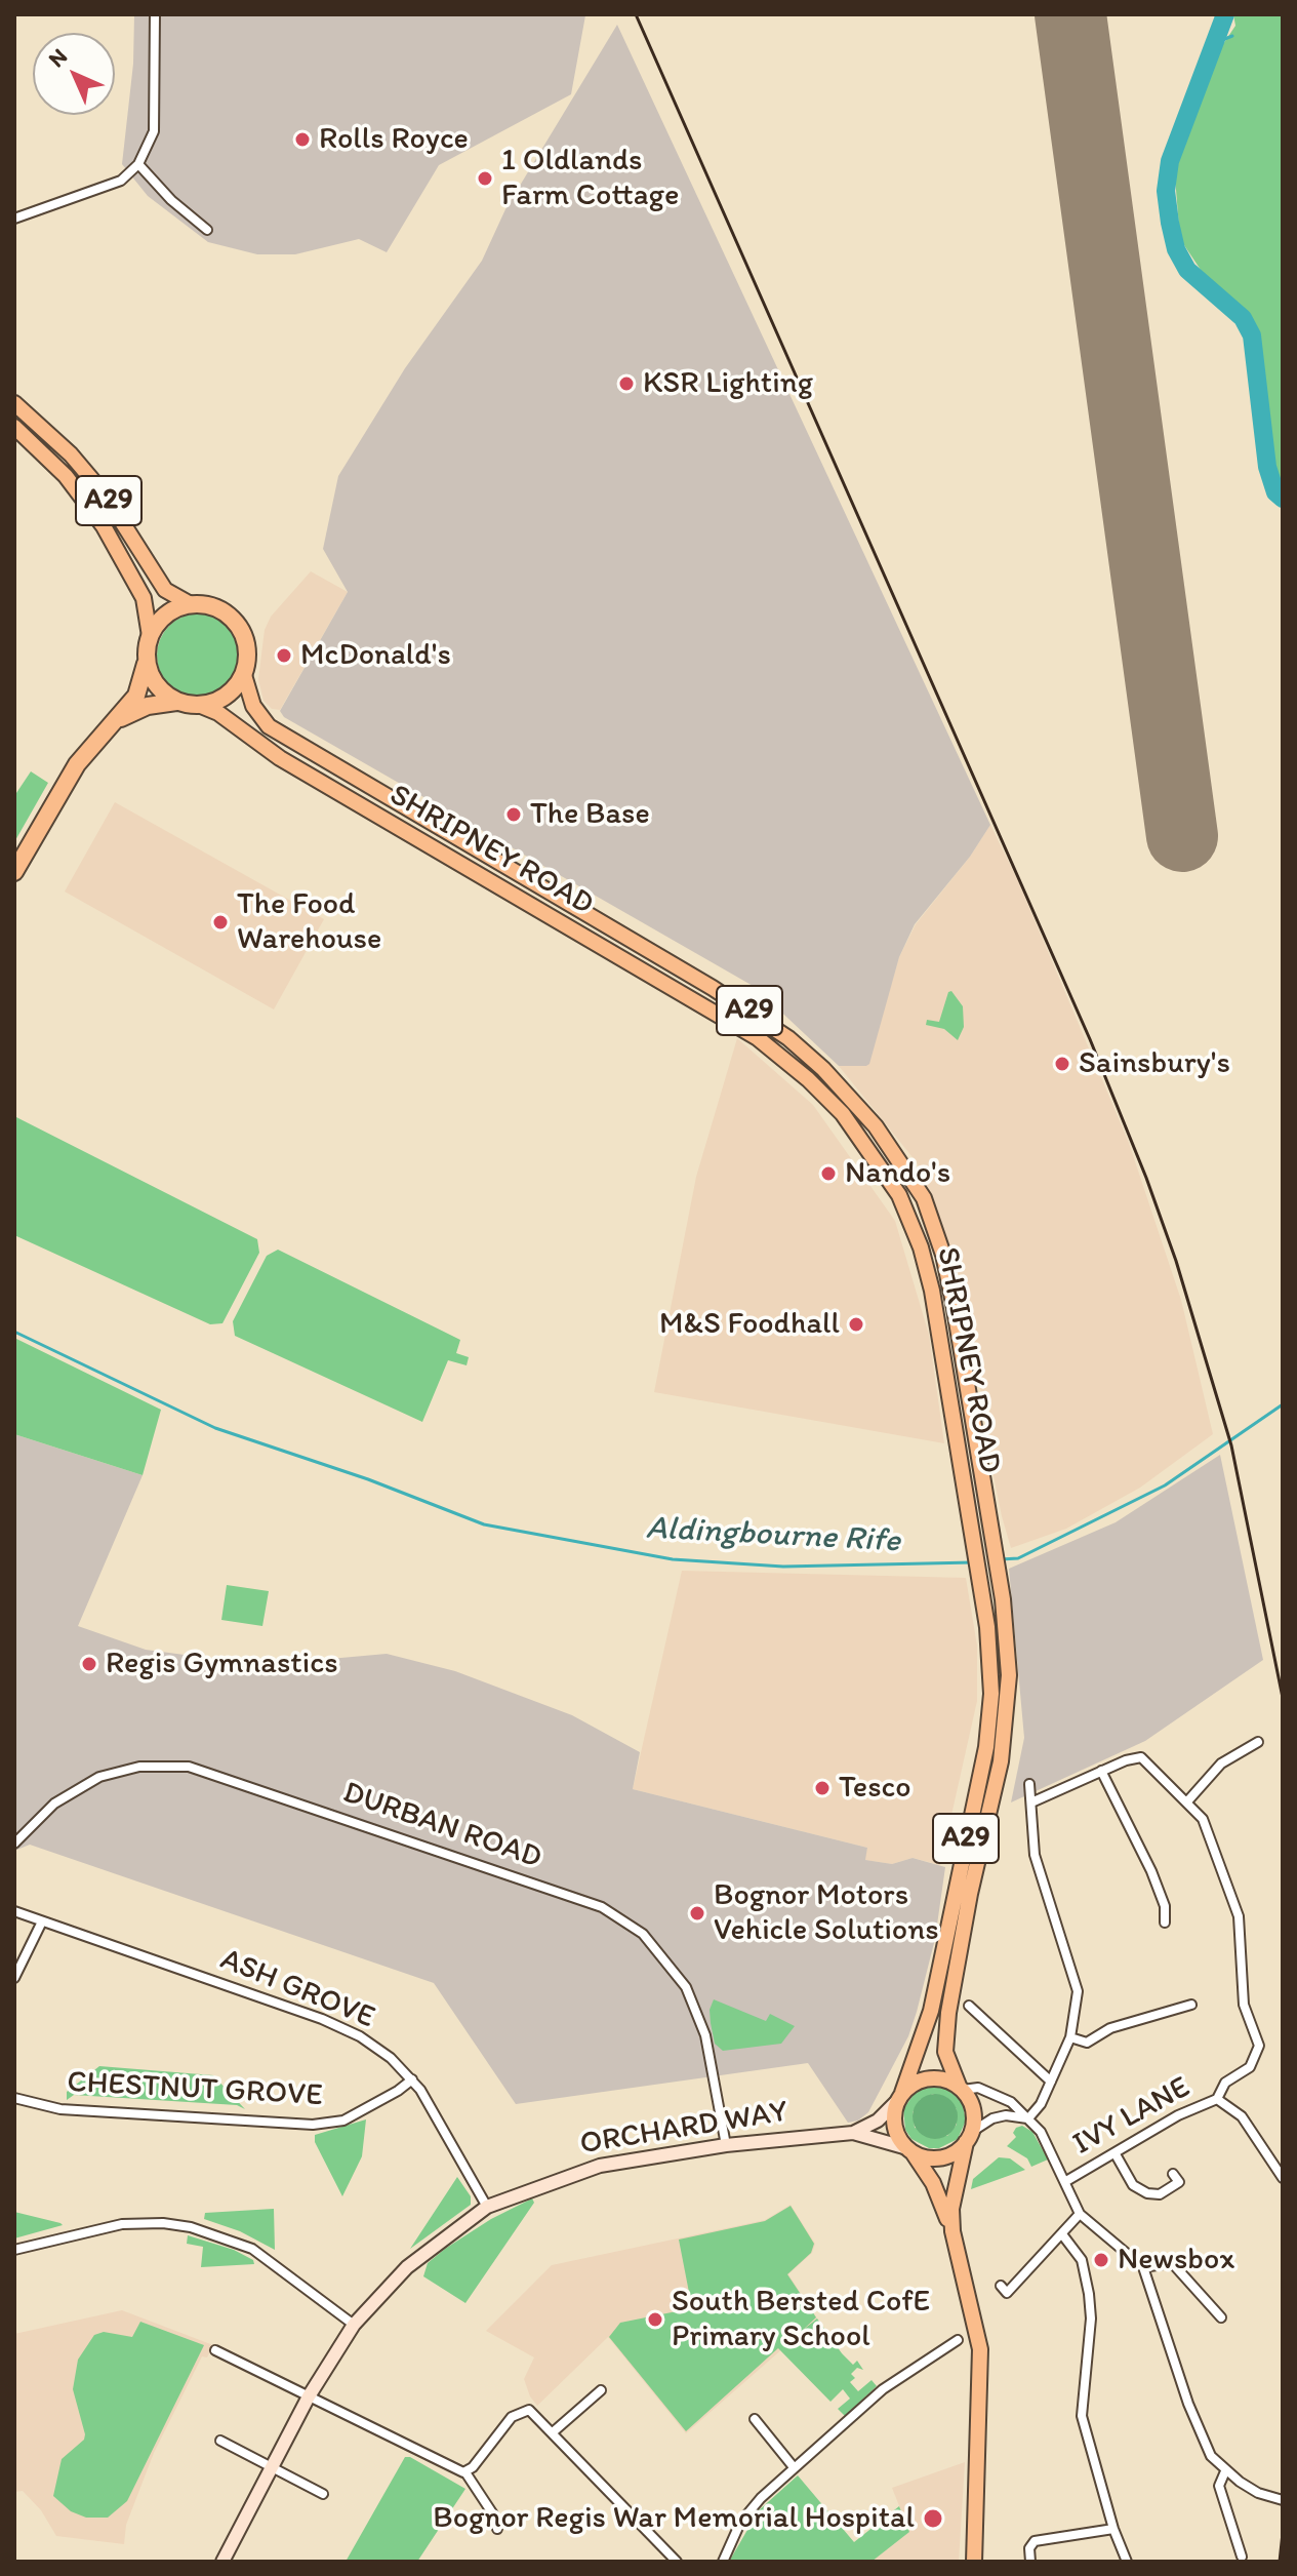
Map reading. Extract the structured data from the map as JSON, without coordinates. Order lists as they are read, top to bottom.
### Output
{
  "streets": {
    "main road": ["A29", "SHRIPNEY ROAD"],
    "street": [
      "DURBAN ROAD",
      "ASH GROVE",
      "CHESTNUT GROVE",
      "IVY LANE",
      "ORCHARD WAY"
    ]
  },
  "crossings": [
    ["A29", "SHRIPNEY ROAD"],
    ["DURBAN ROAD", "ORCHARD WAY"],
    ["ASH GROVE", "CHESTNUT GROVE"],
    ["ASH GROVE", "ORCHARD WAY"]
  ],
  "water": ["Aldingbourne Rife"],
  "places": [
    "Rolls Royce",
    "1 Oldlands Farm Cottage",
    "KSR Lighting",
    "McDonald's",
    "The Base",
    "The Food Warehouse",
    "Sainsbury's",
    "Nando's",
    "M&S Foodhall",
    "Regis Gymnastics",
    "Tesco",
    "Bognor Motors Vehicle Solutions",
    "Newsbox",
    "South Bersted CofE Primary School",
    "Bognor Regis War Memorial Hospital"
  ],
  "north": "top left"
}
